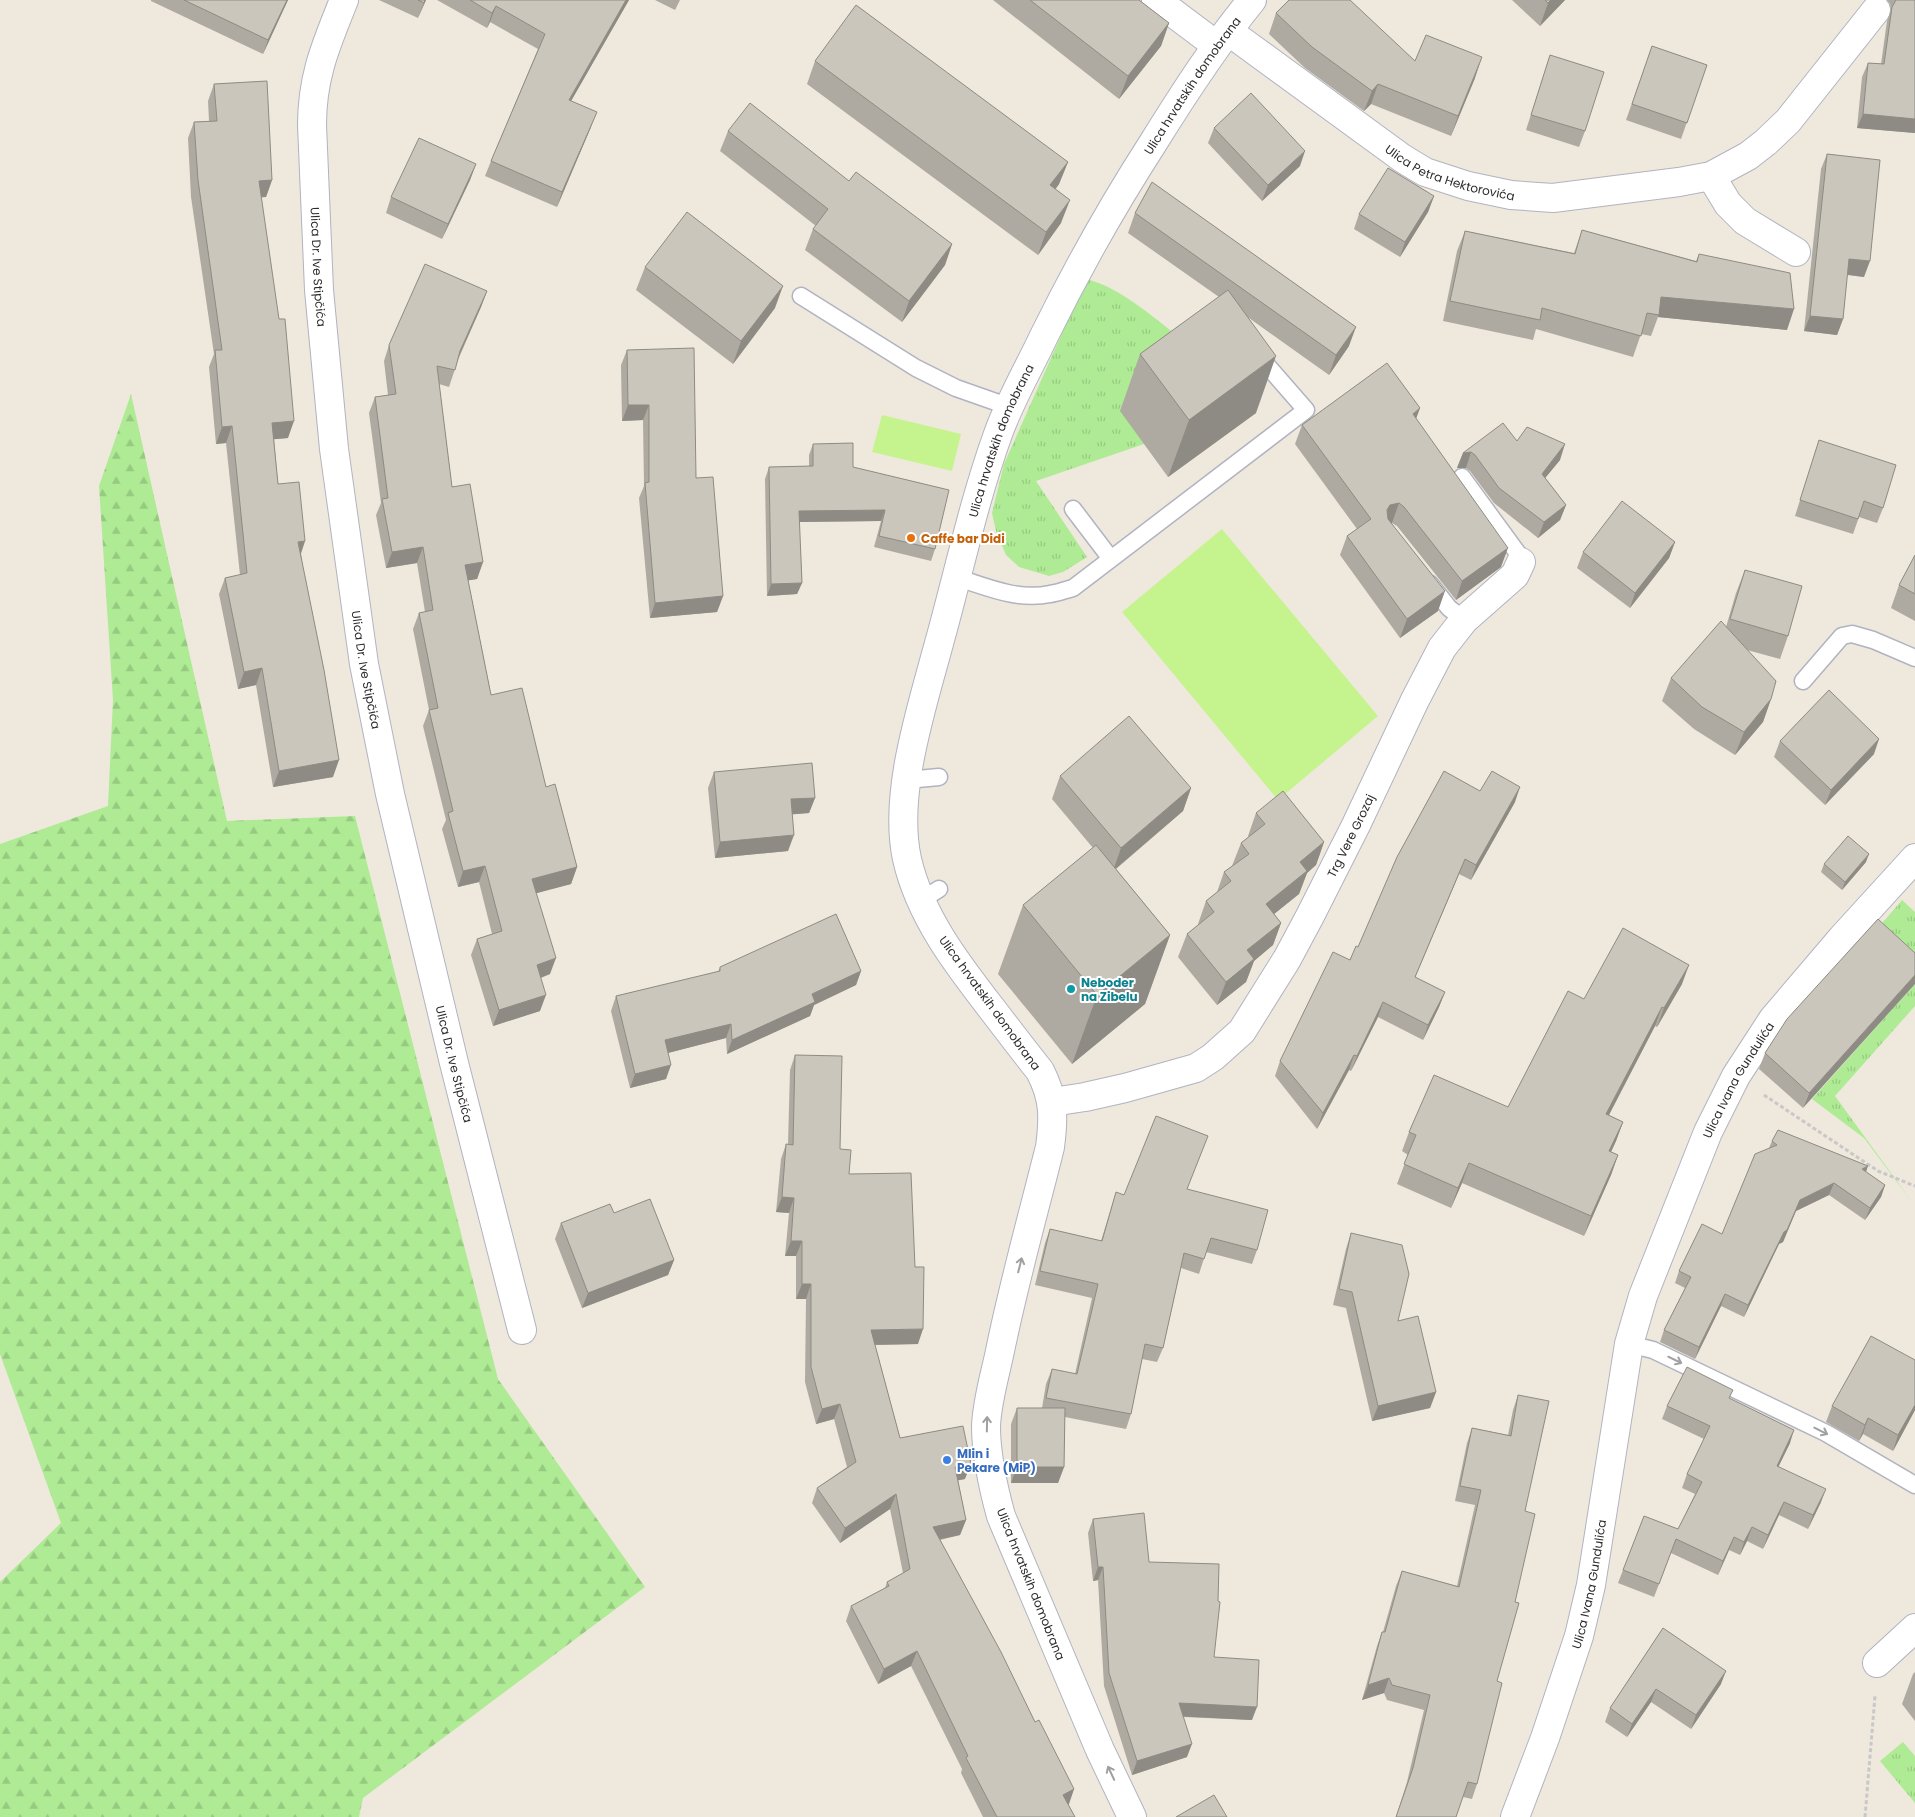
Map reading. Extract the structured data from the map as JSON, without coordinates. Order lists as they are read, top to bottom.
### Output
{
  "streets": {
    "street": [
      "Ulica hrvatskih domobrana",
      "Ulica Petra Hektorovića",
      "Ulica Dr. Ive Stipčića",
      "Trg Vere Grozaj",
      "Ulica Ivana Gundulića"
    ]
  },
  "crossings": [
    ["Ulica hrvatskih domobrana", "Ulica Petra Hektorovića"],
    ["Ulica hrvatskih domobrana", "Trg Vere Grozaj"]
  ],
  "one_way": ["Ulica hrvatskih domobrana"],
  "places": ["Caffe bar Didi", "Neboder na Zibelu", "Mlin i Pekare (MiP)"]
}
